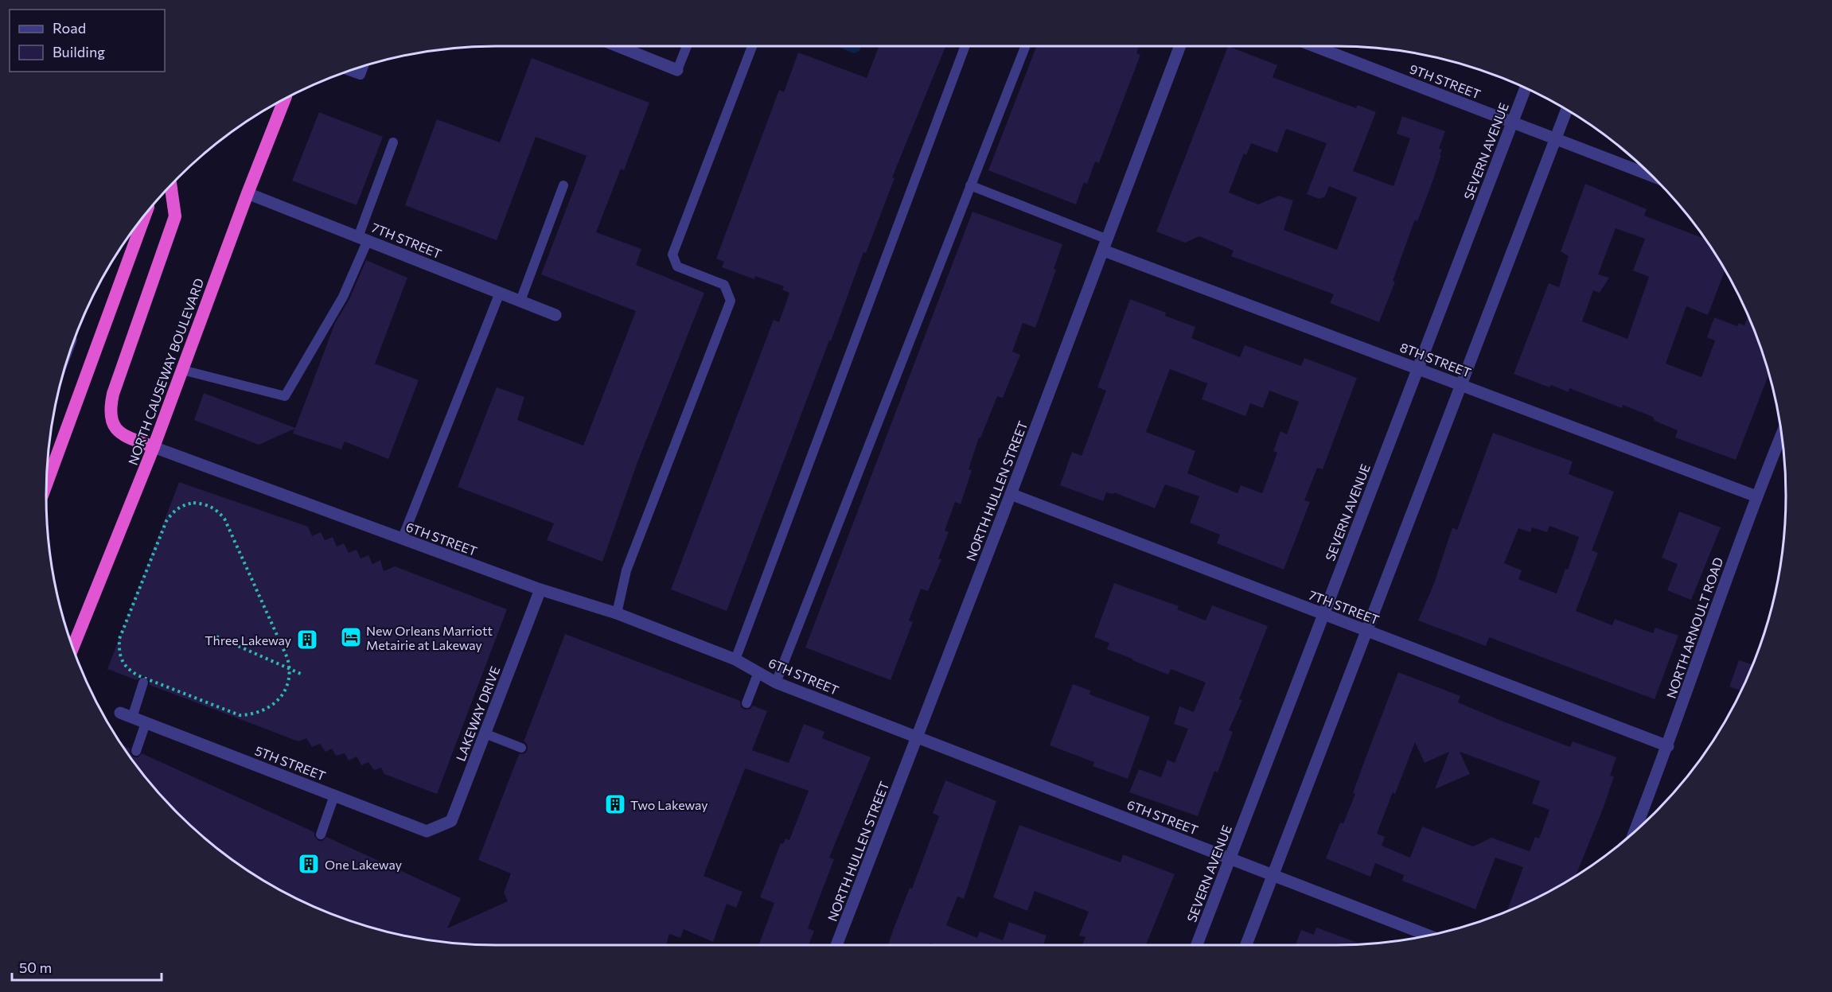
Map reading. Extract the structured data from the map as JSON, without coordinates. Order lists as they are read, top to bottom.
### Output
{
  "streets": {
    "highway": ["NORTH CAUSEWAY BOULEVARD"],
    "street": [
      "9TH STREET",
      "SEVERN AVENUE",
      "7TH STREET",
      "8TH STREET",
      "NORTH HULLEN STREET",
      "6TH STREET",
      "NORTH ARNOULT ROAD",
      "LAKEWAY DRIVE",
      "5TH STREET"
    ]
  },
  "crossings": [
    ["9TH STREET", "SEVERN AVENUE"],
    ["SEVERN AVENUE", "7TH STREET"],
    ["SEVERN AVENUE", "8TH STREET"],
    ["SEVERN AVENUE", "6TH STREET"],
    ["7TH STREET", "NORTH CAUSEWAY BOULEVARD"],
    ["7TH STREET", "NORTH HULLEN STREET"],
    ["7TH STREET", "NORTH ARNOULT ROAD"],
    ["8TH STREET", "NORTH HULLEN STREET"],
    ["8TH STREET", "NORTH ARNOULT ROAD"],
    ["NORTH CAUSEWAY BOULEVARD", "6TH STREET"],
    ["NORTH HULLEN STREET", "6TH STREET"],
    ["6TH STREET", "LAKEWAY DRIVE"],
    ["LAKEWAY DRIVE", "5TH STREET"]
  ],
  "places": {
    "hotel": ["New Orleans Marriott Metairie at Lakeway"],
    "building": ["Three Lakeway", "Two Lakeway", "One Lakeway"]
  },
  "legend": ["Road", "Building"],
  "scale_bar": "50 m"
}
